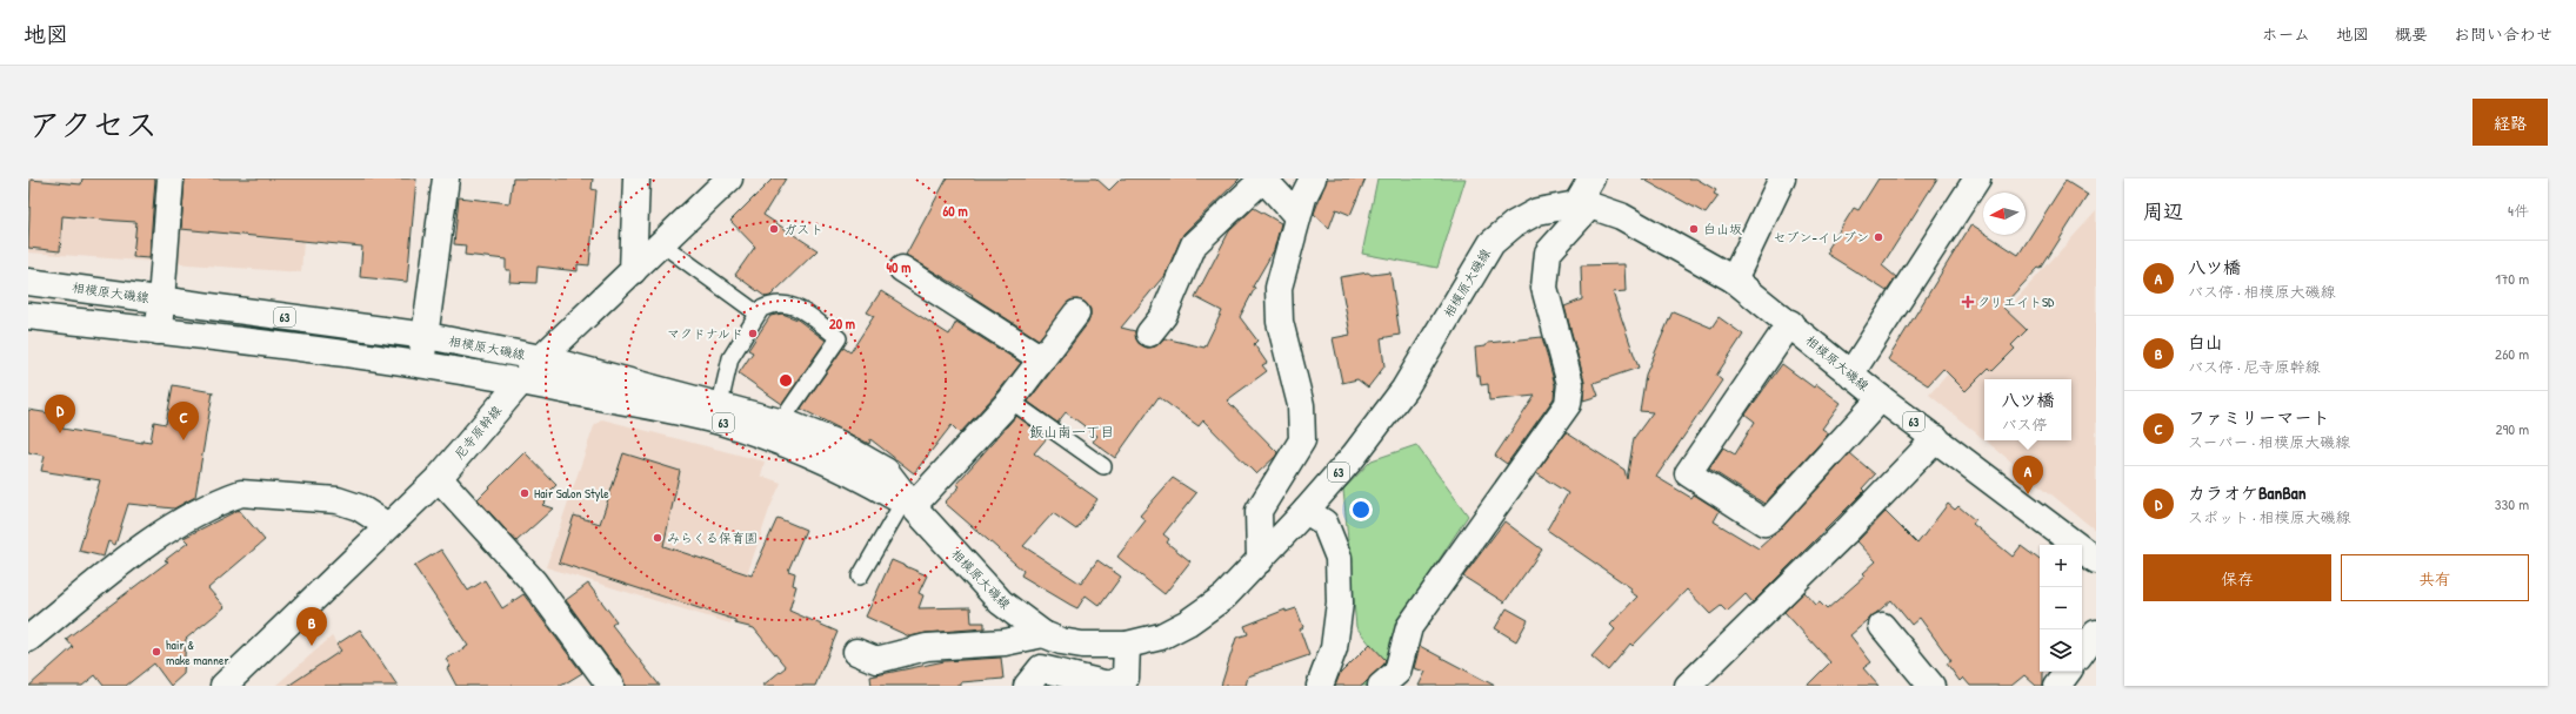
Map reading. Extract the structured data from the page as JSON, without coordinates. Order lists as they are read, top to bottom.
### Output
{
  "streets": {
    "street": ["相模原大磯線", "63", "尼寺原幹線"]
  },
  "crossings": [
    ["相模原大磯線", "尼寺原幹線"]
  ],
  "districts": ["飯山南一丁目"],
  "places": {
    "other": [
      "ガスト",
      "白山坂",
      "セブン-イレブン",
      "マクドナルド",
      "Hair Salon Style",
      "みらくる保育園",
      "hair & make manner"
    ],
    "health": ["クリエイトSD"]
  },
  "north": "left",
  "page": {
    "header": "地図",
    "nav": [
      "ホーム",
      "地図",
      "概要",
      "お問い合わせ"
    ],
    "title": "アクセス",
    "buttons": [
      "経路",
      ["保存", "共有"]
    ],
    "heading": ["周辺", "4件"],
    "list": [
      {
        "mark": "A",
        "name": "八ツ橋",
        "note": "バス停 · 相模原大磯線",
        "value": "170 m"
      },
      {
        "mark": "B",
        "name": "白山",
        "note": "バス停 · 尼寺原幹線",
        "value": "260 m"
      },
      {
        "mark": "C",
        "name": "ファミリーマート",
        "note": "スーパー · 相模原大磯線",
        "value": "290 m"
      },
      {
        "mark": "D",
        "name": "カラオケBanBan",
        "note": "スポット · 相模原大磯線",
        "value": "330 m"
      }
    ],
    "popup": ["八ツ橋", "バス停"],
    "pins": [
      "D",
      "C",
      "A",
      "B"
    ],
    "map_buttons": ["+", "−"]
  },
  "rings": ["60 m", "40 m", "20 m"]
}
